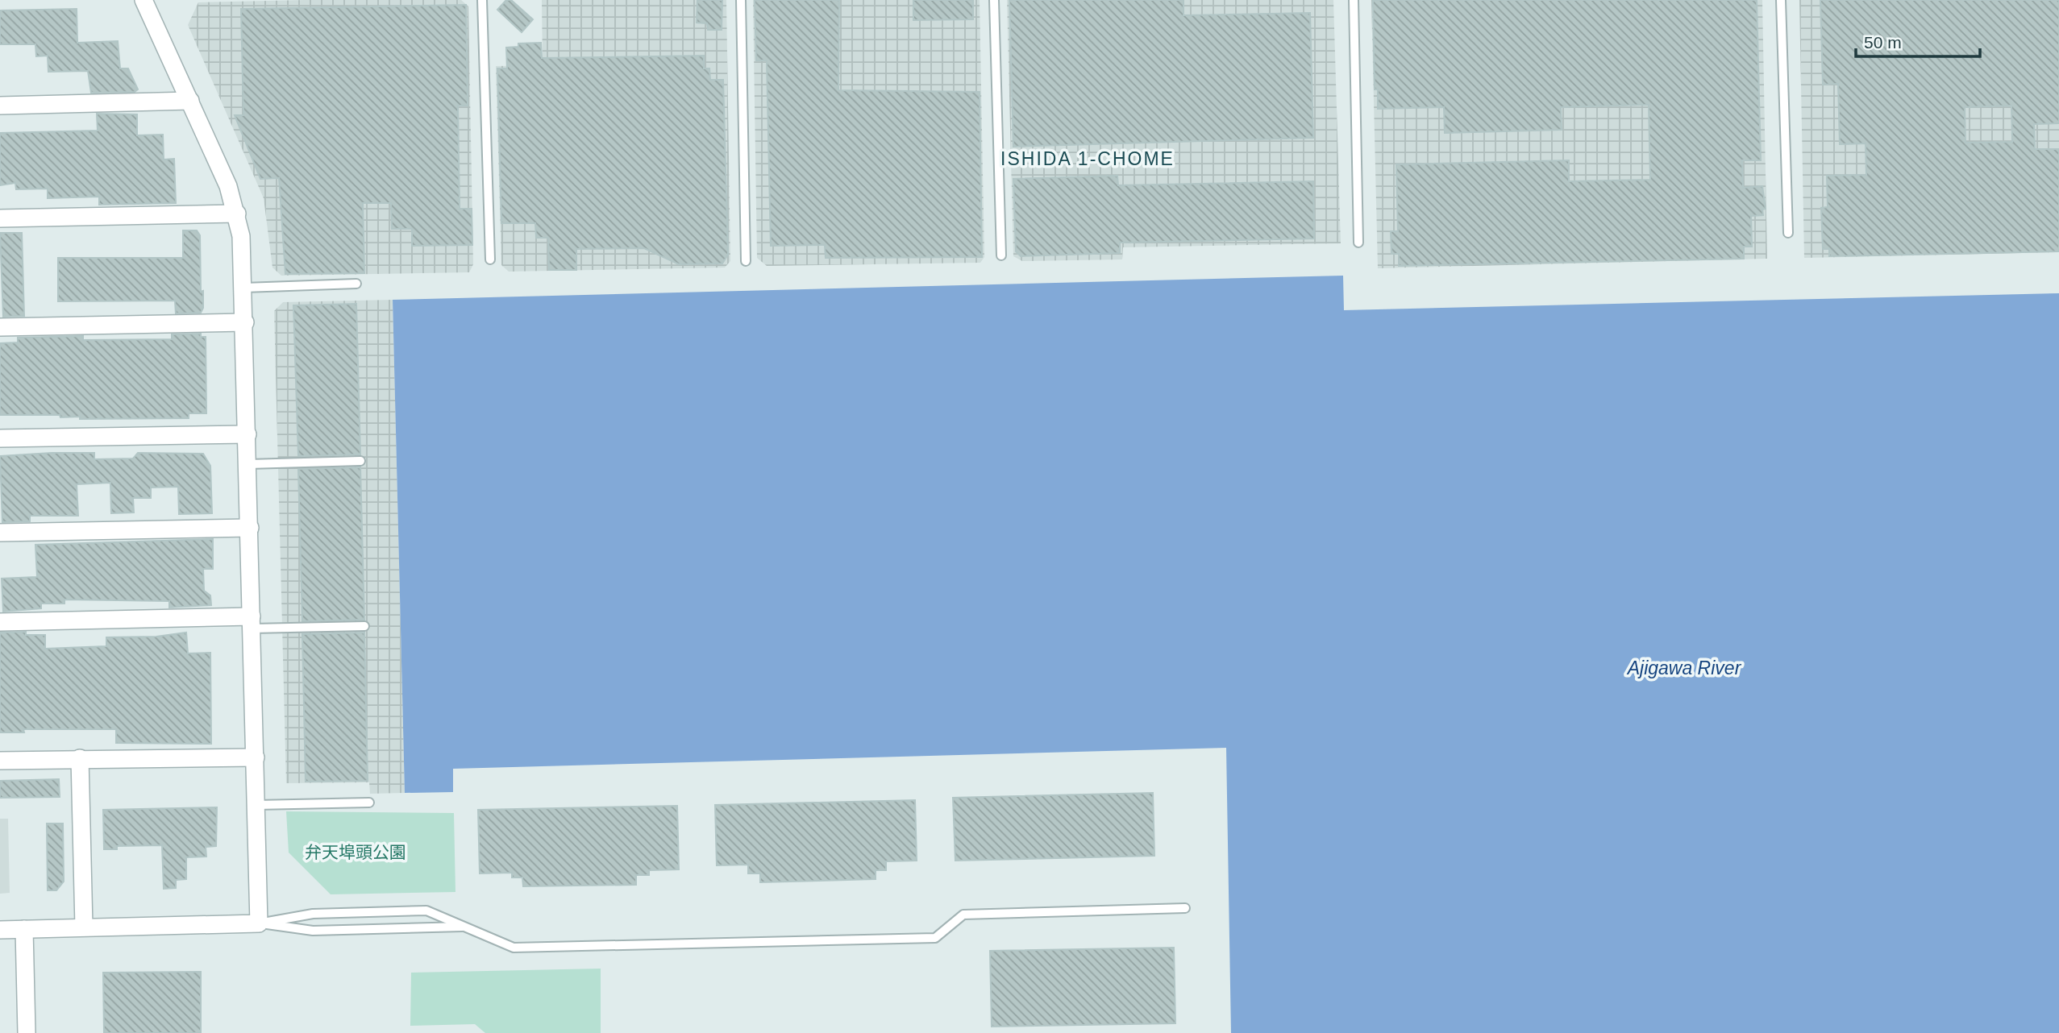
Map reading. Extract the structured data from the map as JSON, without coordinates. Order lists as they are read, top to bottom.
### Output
{
  "districts": ["ISHIDA 1-CHOME"],
  "water": ["Ajigawa River"],
  "parks": ["弁天埠頭公園"],
  "scale_bar": "50 m"
}
